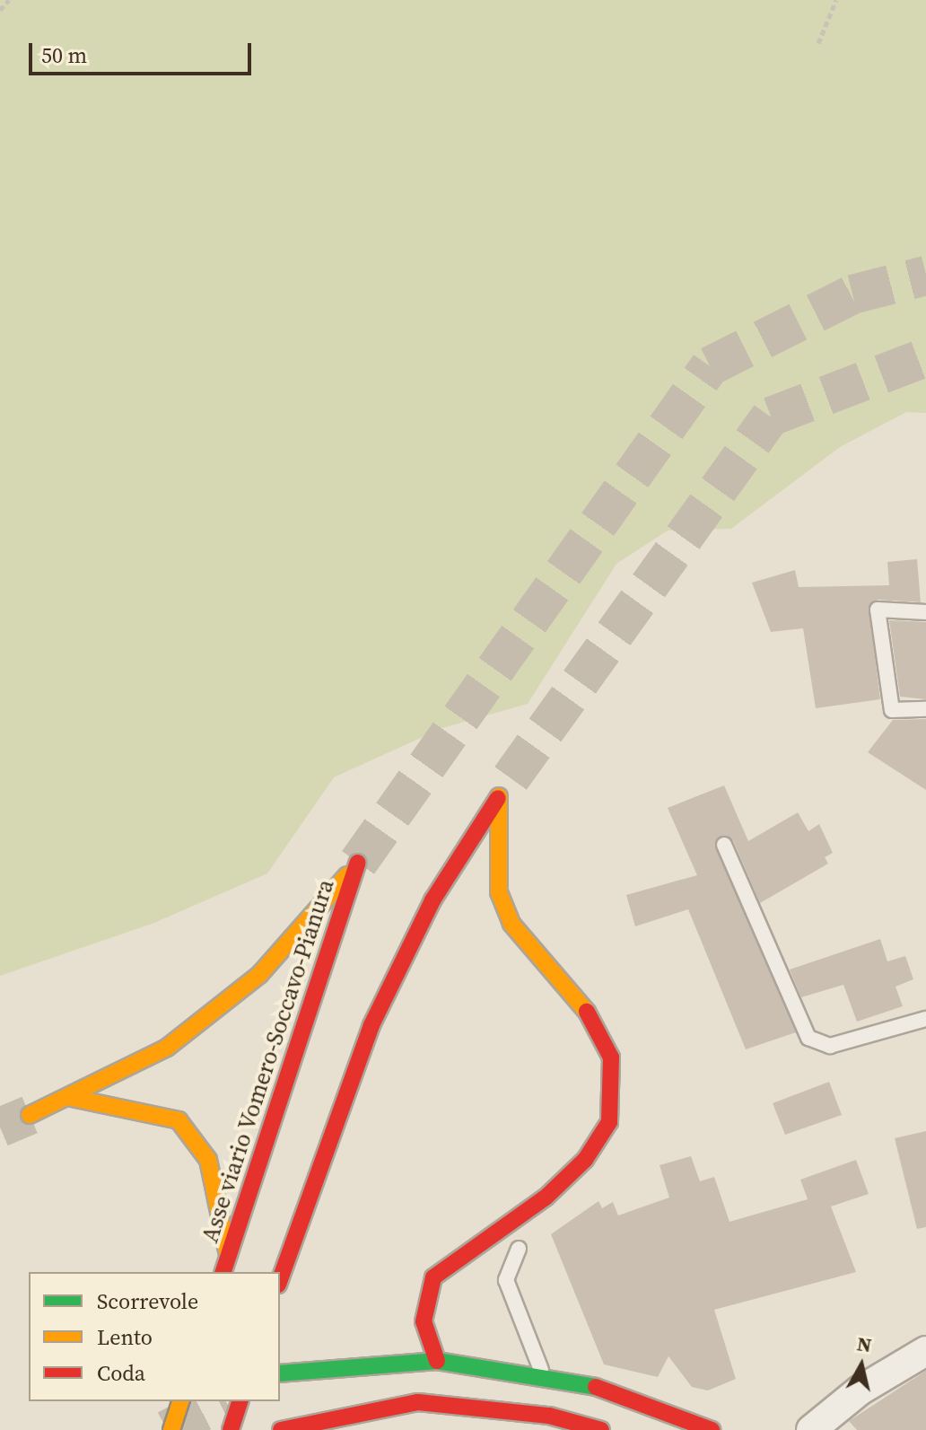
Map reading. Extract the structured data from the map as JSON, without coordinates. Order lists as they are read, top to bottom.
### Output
{
  "streets": {
    "main road": ["Asse viario Vomero-Soccavo-Pianura"]
  },
  "legend": ["Scorrevole", "Lento", "Coda"],
  "scale_bar": "50 m",
  "north": "top"
}
